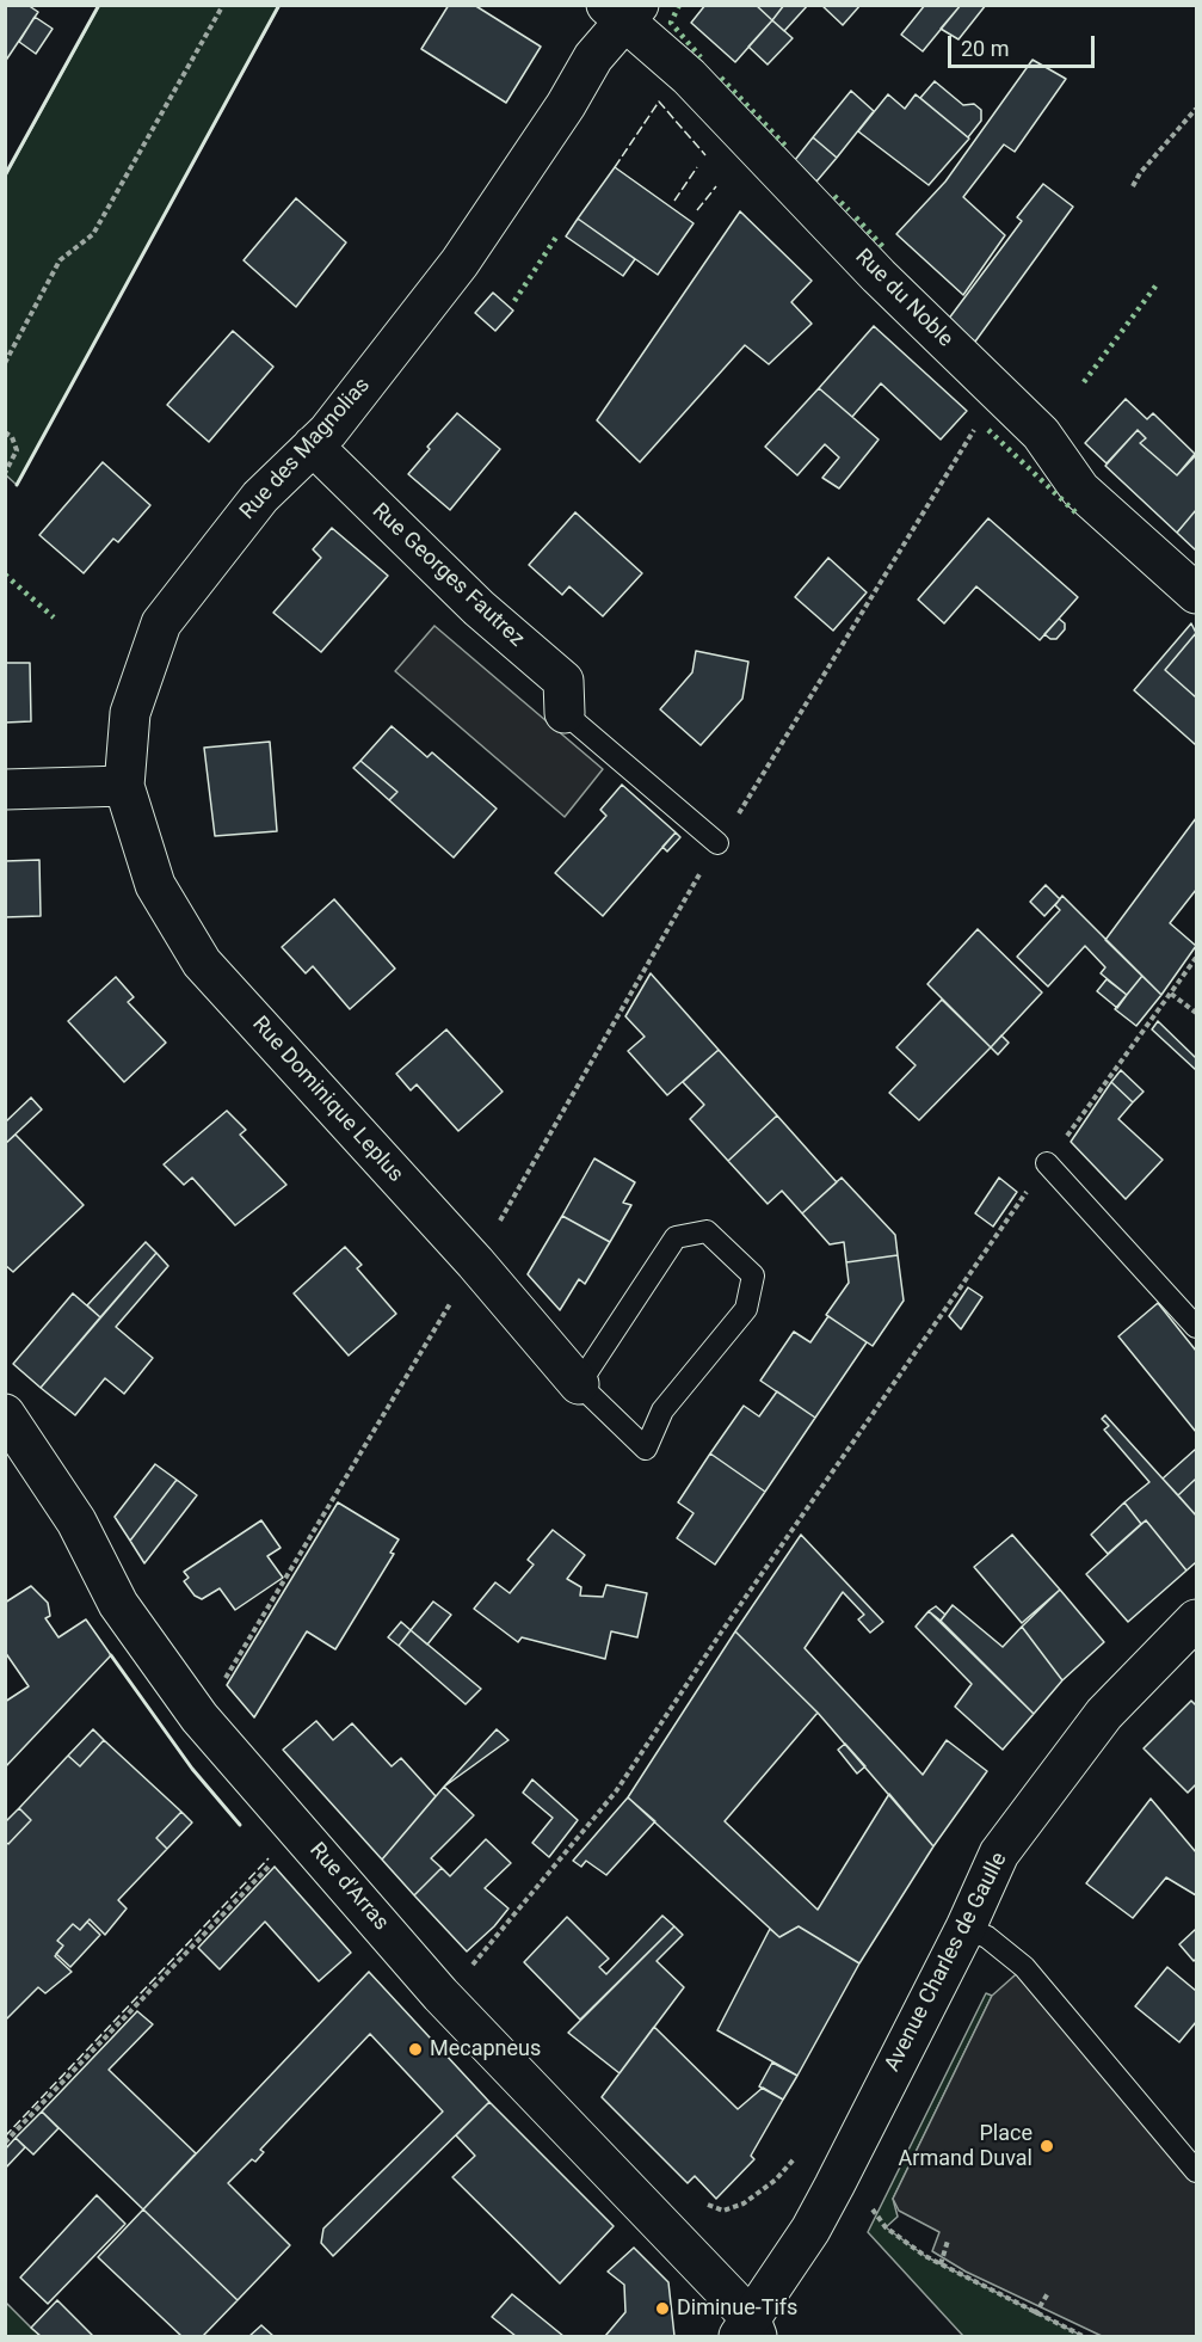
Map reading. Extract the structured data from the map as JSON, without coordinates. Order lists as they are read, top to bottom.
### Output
{
  "streets": {
    "street": [
      "Rue du Noble",
      "Rue des Magnolias",
      "Rue Georges Fautrez",
      "Rue Dominique Leplus",
      "Rue d'Arras",
      "Avenue Charles de Gaulle"
    ]
  },
  "crossings": [
    ["Rue du Noble", "Rue des Magnolias"],
    ["Rue des Magnolias", "Rue Georges Fautrez"],
    ["Rue des Magnolias", "Rue Dominique Leplus"],
    ["Rue d'Arras", "Avenue Charles de Gaulle"]
  ],
  "places": ["Mecapneus", "Place Armand Duval", "Diminue-Tifs"],
  "scale_bar": "20 m"
}
